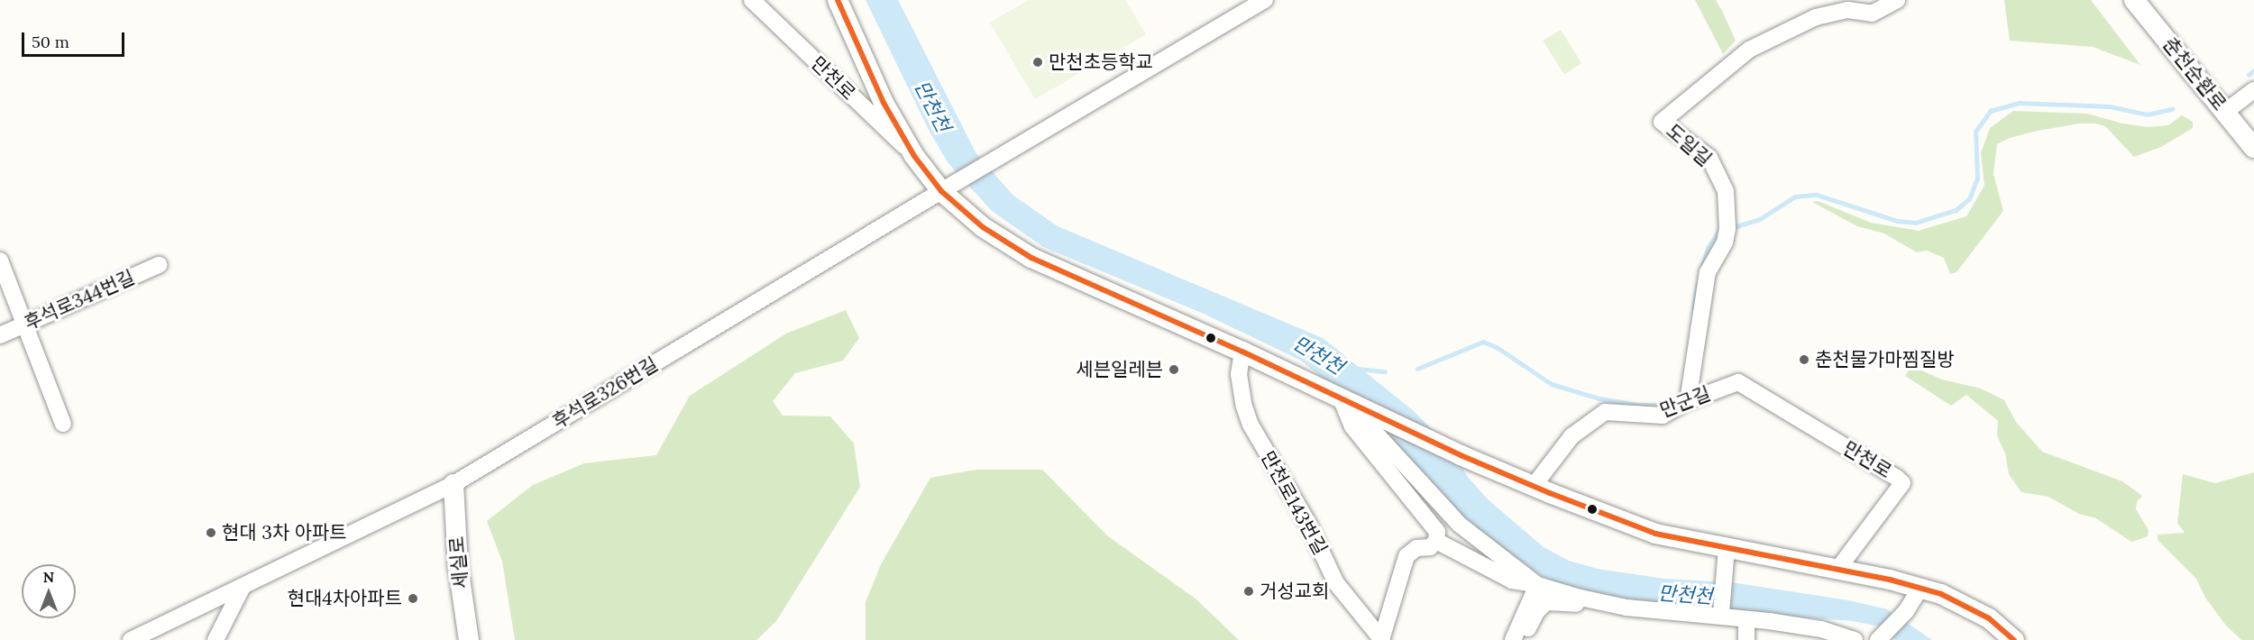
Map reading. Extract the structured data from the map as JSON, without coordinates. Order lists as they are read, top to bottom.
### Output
{
  "streets": {
    "street": [
      "춘천순환로",
      "만천로",
      "도일길",
      "후석로344번길",
      "후석로326번길",
      "만군길",
      "만천로143번길",
      "세실로"
    ]
  },
  "crossings": [
    ["만천로", "후석로326번길"],
    ["만천로", "만군길"],
    ["만천로", "만천로143번길"],
    ["도일길", "만군길"],
    ["후석로326번길", "세실로"]
  ],
  "water": ["만천천"],
  "places": [
    "만천초등학교",
    "춘천물가마찜질방",
    "세븐일레븐",
    "현대 3차 아파트",
    "거성교회",
    "현대4차아파트"
  ],
  "scale_bar": "50 m",
  "north": "top"
}
